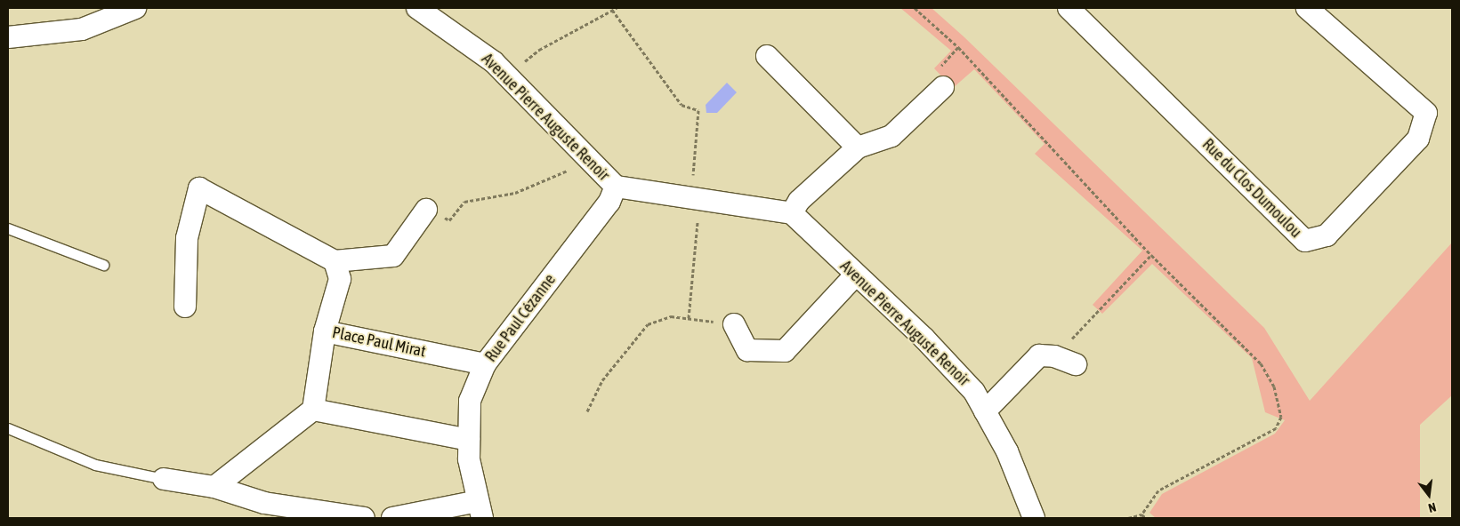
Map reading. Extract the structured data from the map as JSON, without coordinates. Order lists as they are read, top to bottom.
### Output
{
  "streets": {
    "street": [
      "Avenue Pierre Auguste Renoir",
      "Rue du Clos Dumoulou",
      "Rue Paul Cézanne",
      "Place Paul Mirat"
    ]
  },
  "crossings": [
    ["Avenue Pierre Auguste Renoir", "Rue Paul Cézanne"],
    ["Rue Paul Cézanne", "Place Paul Mirat"]
  ],
  "north": "bottom"
}
